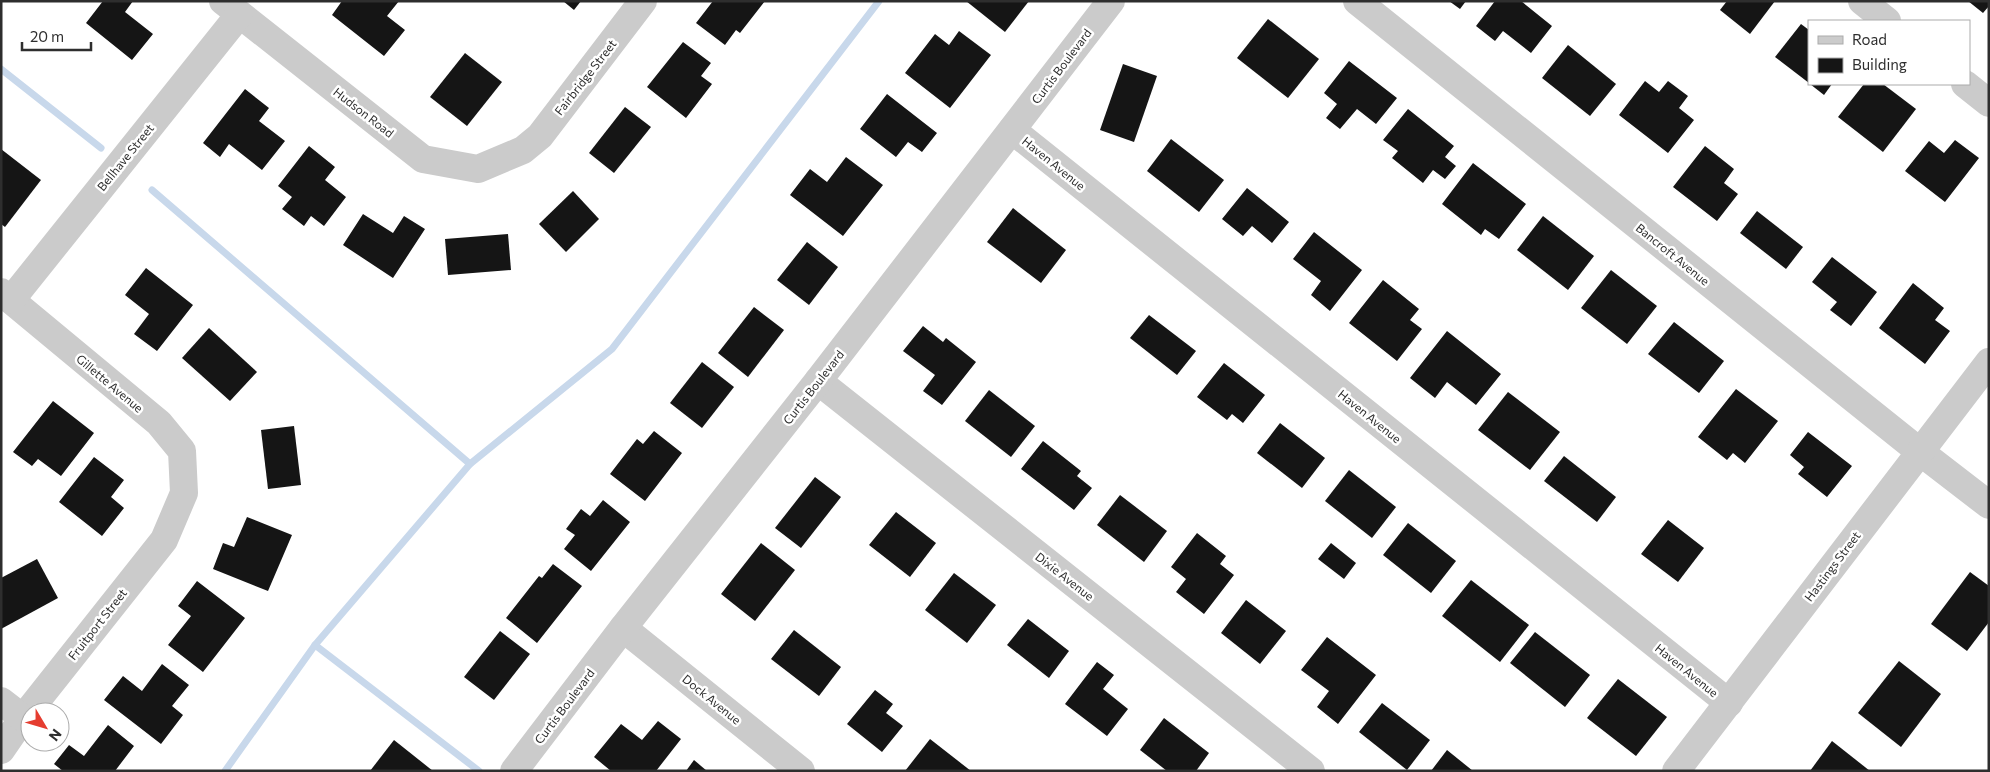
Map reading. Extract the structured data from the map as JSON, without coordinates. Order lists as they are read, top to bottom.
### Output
{
  "streets": {
    "street": [
      "Curtis Boulevard",
      "Fairbridge Street",
      "Hudson Road",
      "Bellhave Street",
      "Haven Avenue",
      "Bancroft Avenue",
      "Gillette Avenue",
      "Hastings Street",
      "Dixie Avenue",
      "Fruitport Street",
      "Dock Avenue"
    ]
  },
  "crossings": [
    ["Curtis Boulevard", "Haven Avenue"],
    ["Curtis Boulevard", "Dixie Avenue"],
    ["Curtis Boulevard", "Dock Avenue"],
    ["Fairbridge Street", "Hudson Road"],
    ["Hudson Road", "Bellhave Street"],
    ["Bellhave Street", "Gillette Avenue"],
    ["Haven Avenue", "Hastings Street"],
    ["Bancroft Avenue", "Hastings Street"],
    ["Gillette Avenue", "Fruitport Street"]
  ],
  "legend": ["Road", "Building"],
  "scale_bar": "20 m",
  "north": "bottom right"
}
